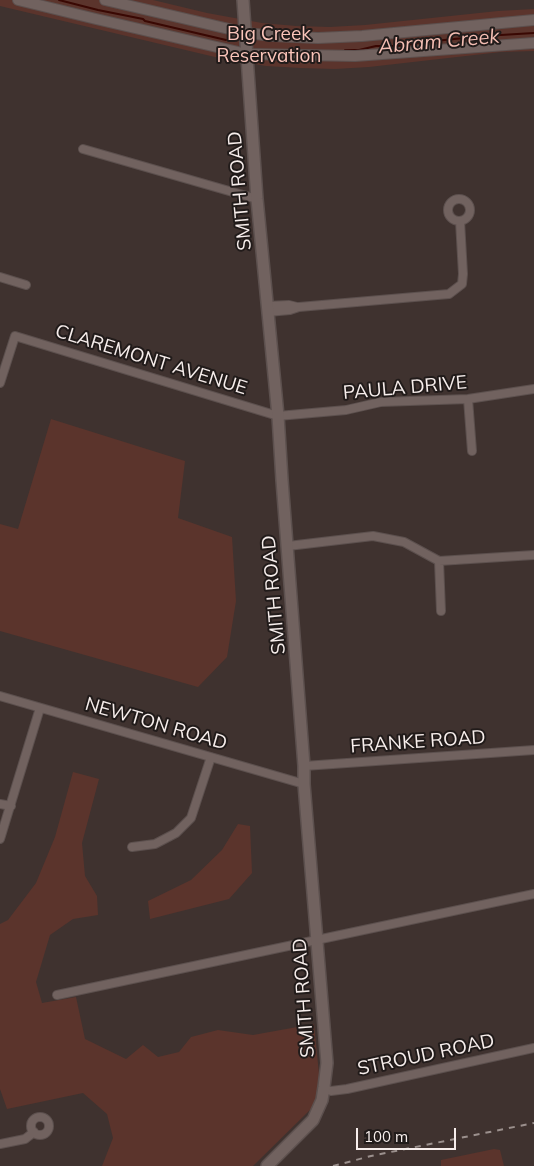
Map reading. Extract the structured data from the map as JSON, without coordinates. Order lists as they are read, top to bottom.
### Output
{
  "streets": {
    "main road": ["SMITH ROAD"],
    "street": [
      "CLAREMONT AVENUE",
      "PAULA DRIVE",
      "NEWTON ROAD",
      "FRANKE ROAD",
      "STROUD ROAD"
    ]
  },
  "crossings": [
    ["SMITH ROAD", "CLAREMONT AVENUE"],
    ["SMITH ROAD", "PAULA DRIVE"],
    ["SMITH ROAD", "NEWTON ROAD"],
    ["SMITH ROAD", "FRANKE ROAD"],
    ["SMITH ROAD", "STROUD ROAD"],
    ["CLAREMONT AVENUE", "PAULA DRIVE"]
  ],
  "water": ["Abram Creek"],
  "parks": ["Big Creek Reservation"],
  "scale_bar": "100 m"
}
